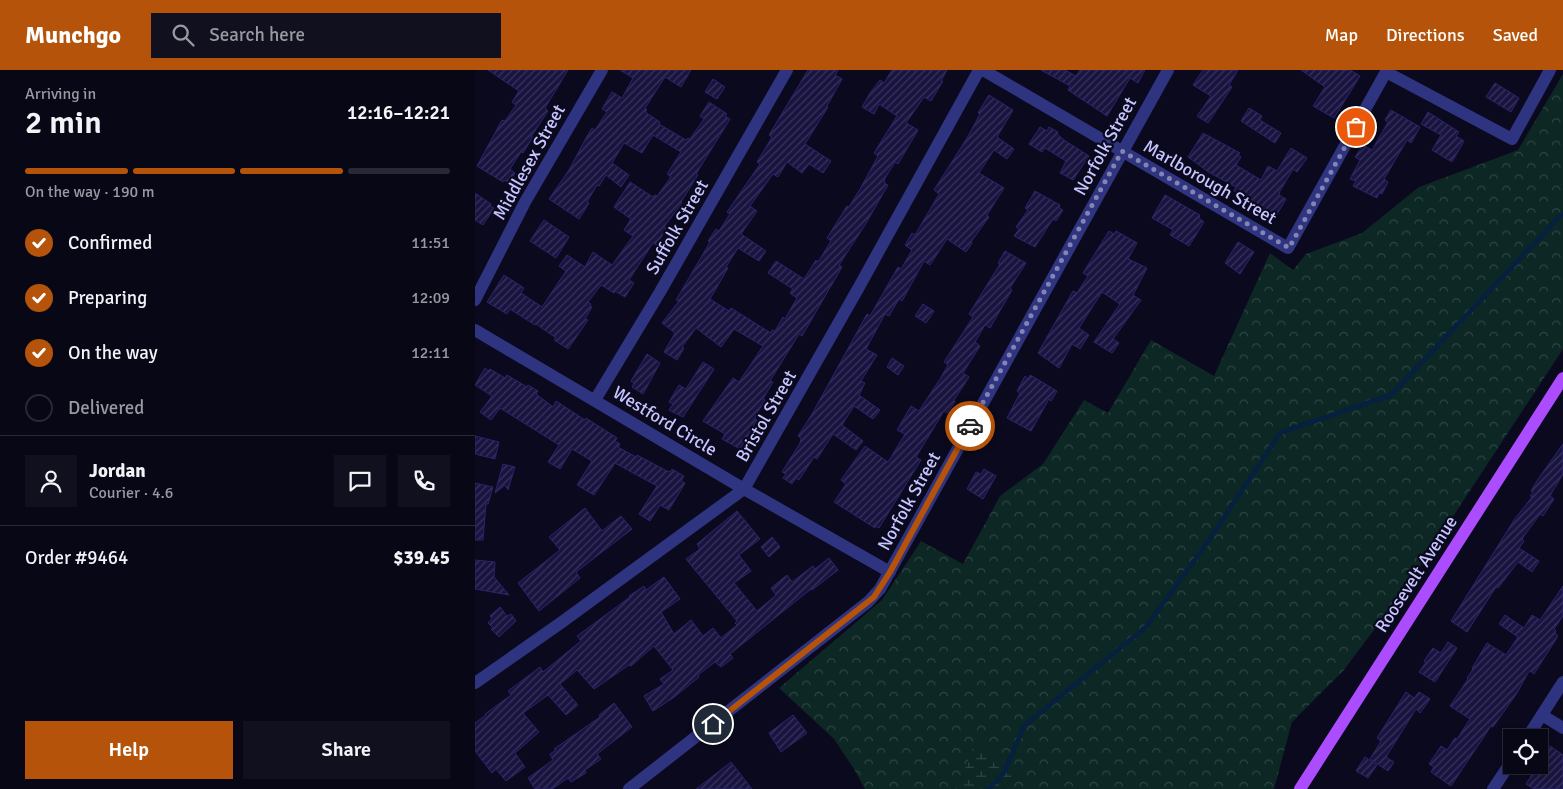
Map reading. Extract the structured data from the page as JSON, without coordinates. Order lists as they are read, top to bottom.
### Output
{
  "streets": {
    "main road": ["Roosevelt Avenue"],
    "street": [
      "Norfolk Street",
      "Middlesex Street",
      "Marlborough Street",
      "Suffolk Street",
      "Bristol Street",
      "Westford Circle"
    ]
  },
  "crossings": [
    ["Norfolk Street", "Marlborough Street"],
    ["Norfolk Street", "Westford Circle"],
    ["Suffolk Street", "Westford Circle"],
    ["Bristol Street", "Westford Circle"]
  ],
  "page": {
    "header": "Munchgo",
    "search": "Search here",
    "nav": ["Map", "Directions", "Saved"],
    "heading": ["2 min", "Arriving in", "12:16–12:21"],
    "panel": [
      "Jordan",
      "Courier · 4.6",
      "Order #9464",
      "$39.45"
    ],
    "bar": "On the way · 190 m",
    "list": [
      ["Confirmed", "11:51"],
      ["Preparing", "12:09"],
      ["On the way", "12:11"],
      "Delivered"
    ],
    "buttons": ["Help", "Share"]
  }
}
